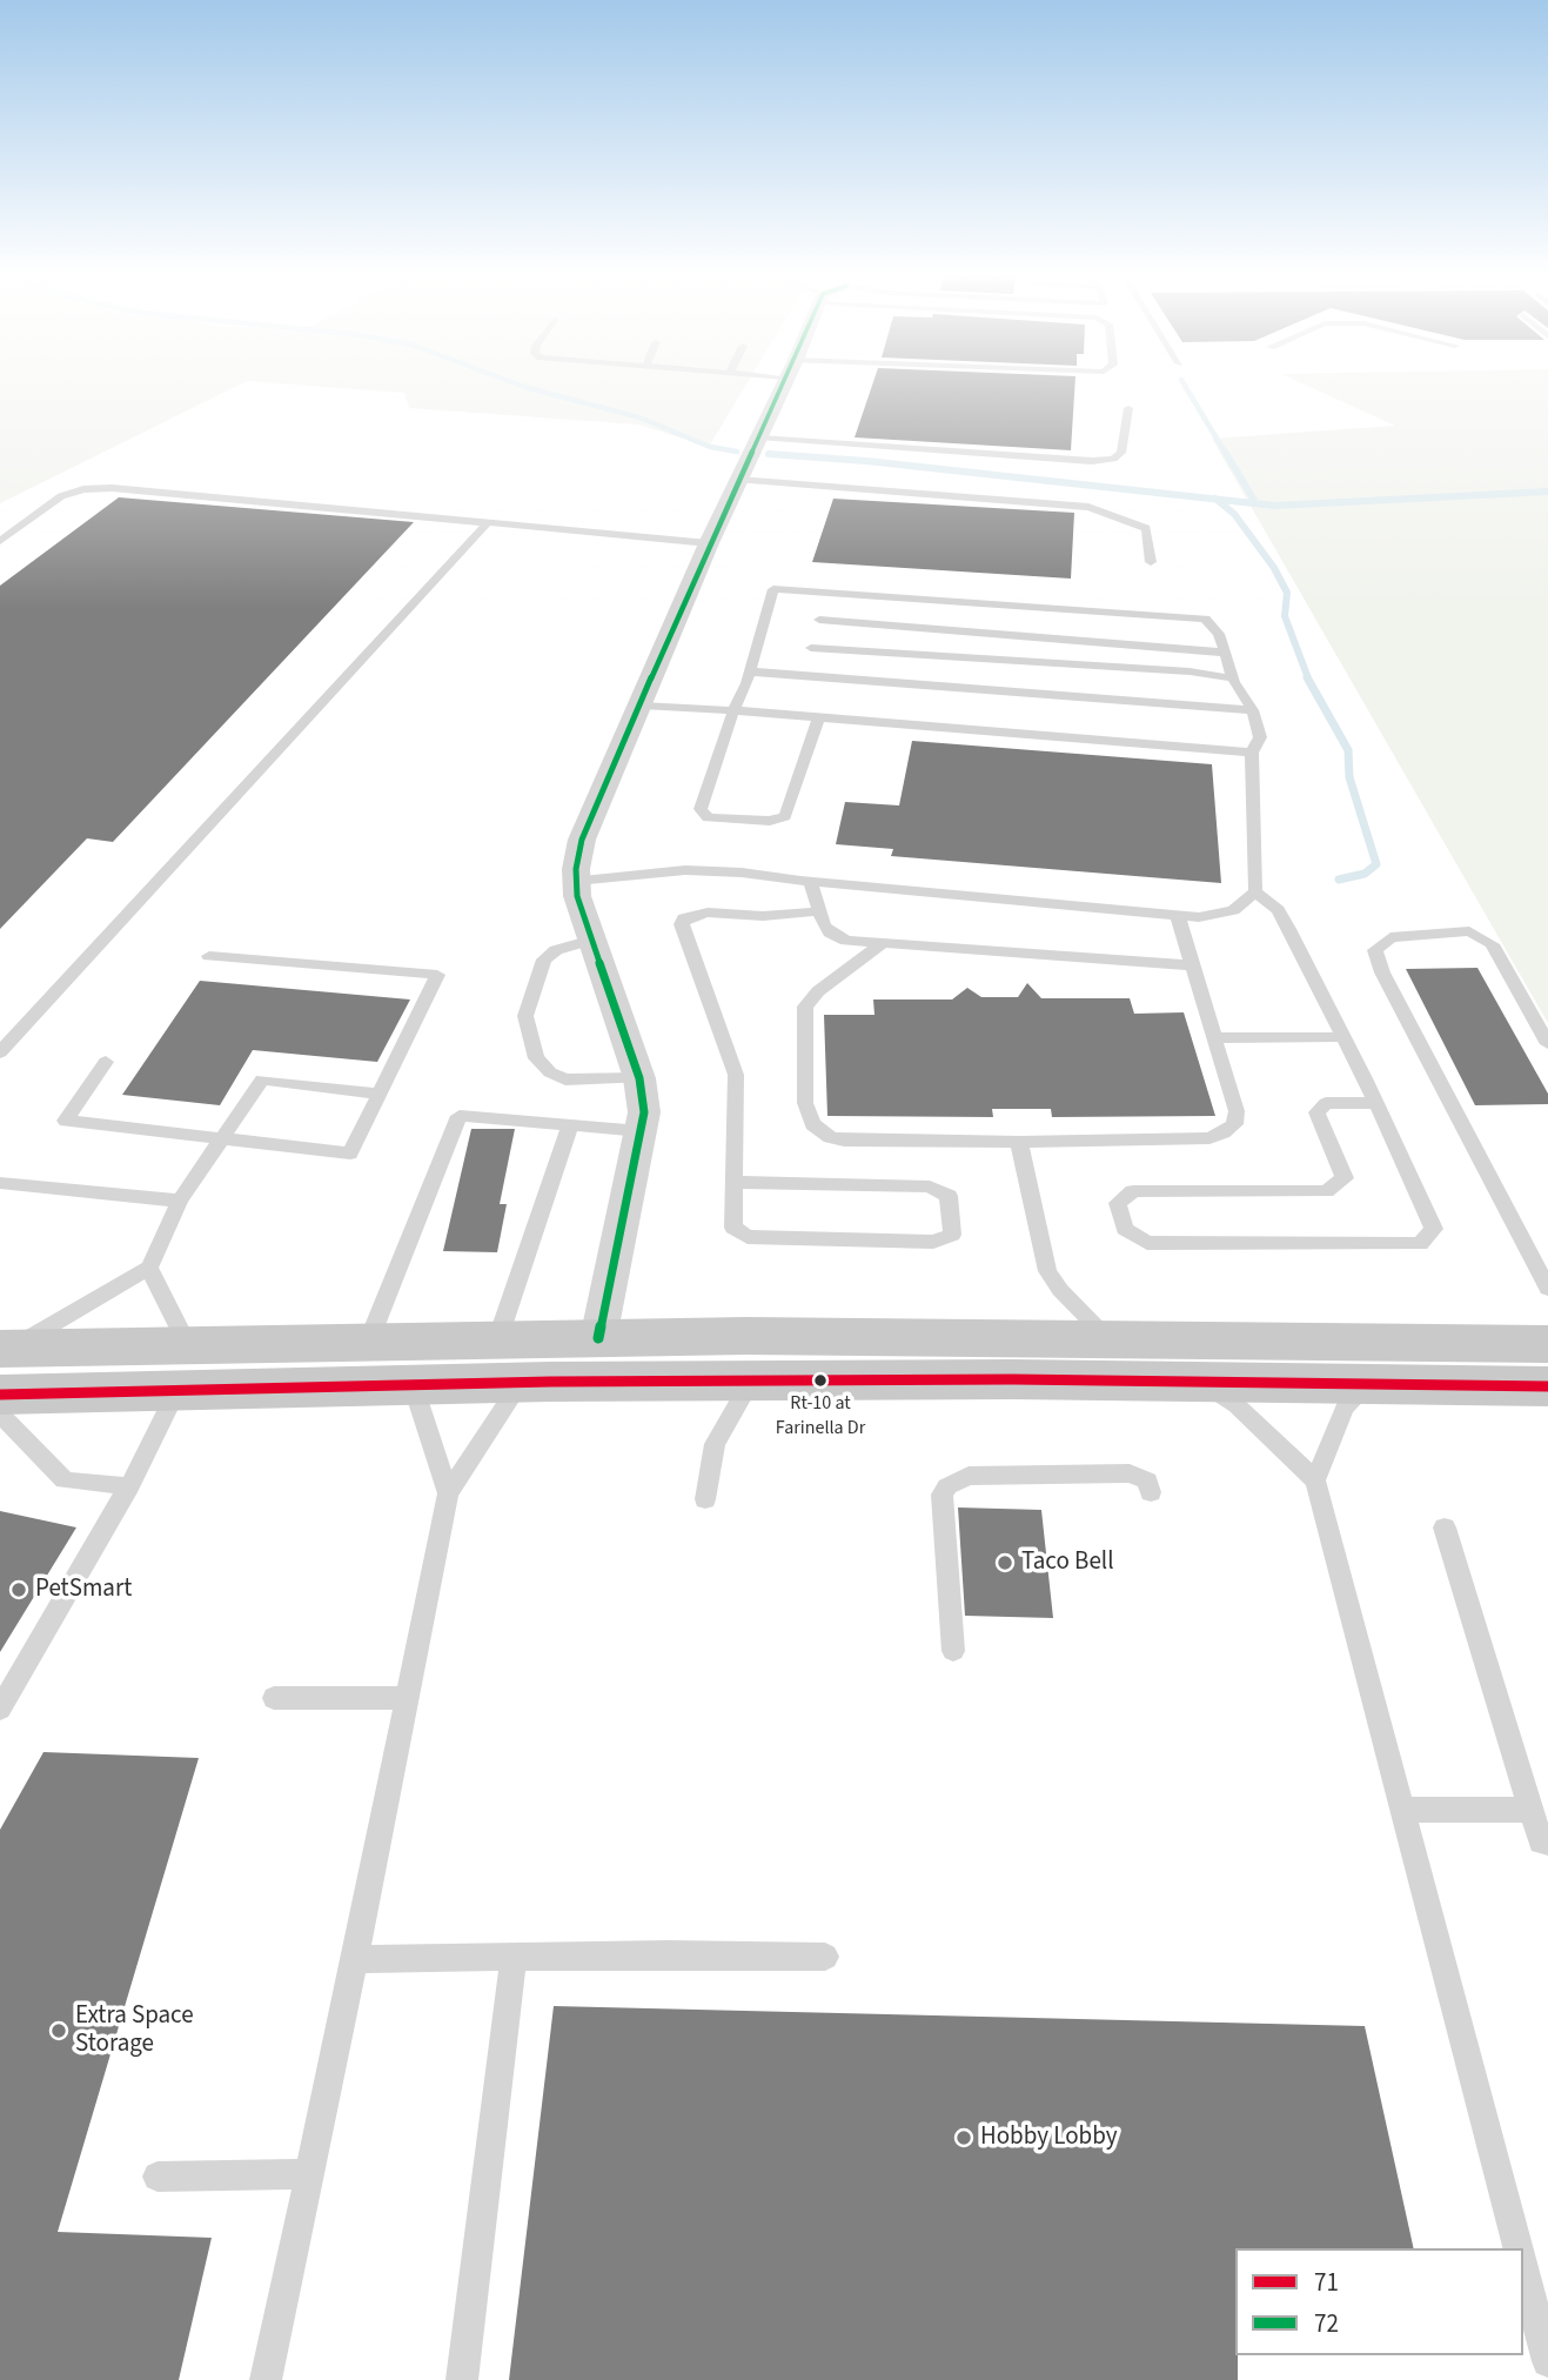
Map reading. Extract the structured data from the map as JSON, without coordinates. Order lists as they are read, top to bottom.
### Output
{
  "places": [
    "Rt-10 at Farinella Dr",
    "Taco Bell",
    "PetSmart",
    "Extra Space Storage",
    "Hobby Lobby"
  ],
  "lines": ["transit line 72", "transit line 71"],
  "legend": ["71", "72"]
}
